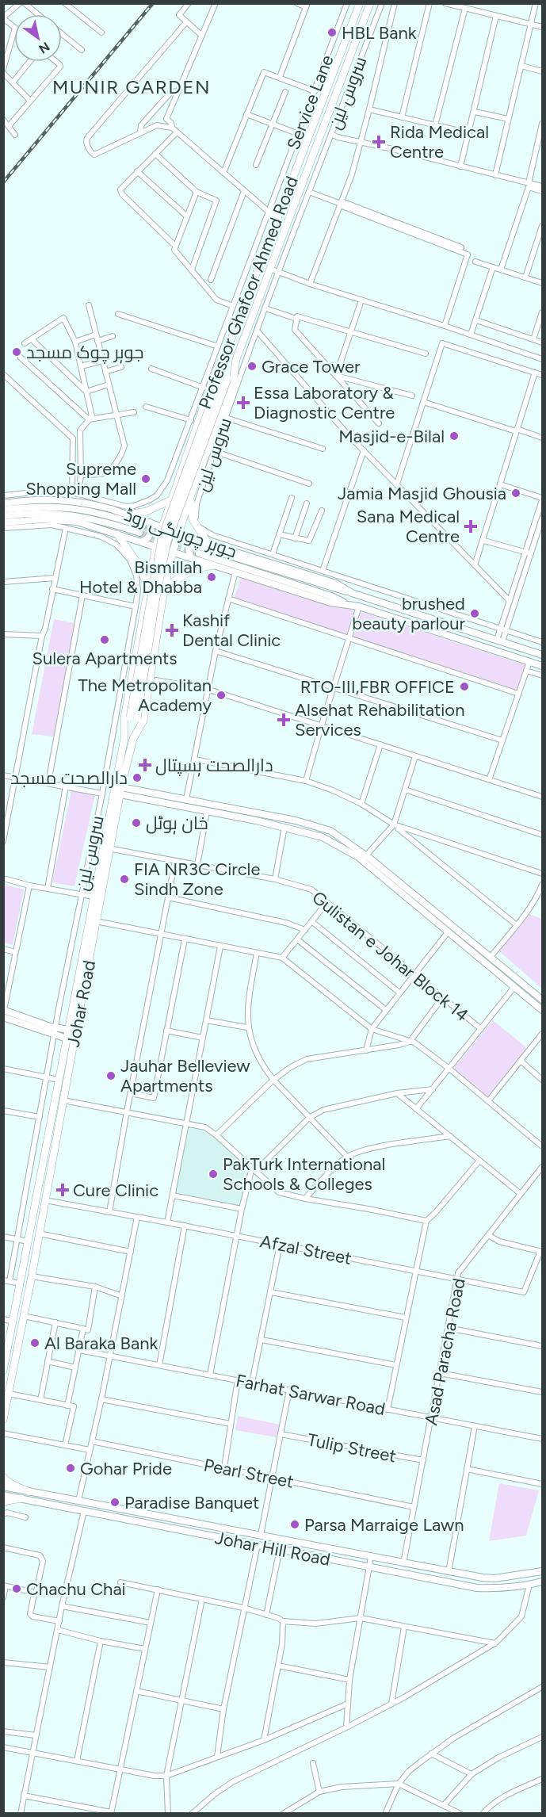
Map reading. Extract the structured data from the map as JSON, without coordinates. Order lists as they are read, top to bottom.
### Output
{
  "streets": {
    "main road": ["Professor Ghafoor Ahmed Road", "Johar Road"],
    "street": [
      "سروس لین",
      "Service Lane",
      "جوہر چورنگی روڈ",
      "Gulistan e Johar Block 14",
      "Afzal Street",
      "Asad Paracha Road",
      "Farhat Sarwar Road",
      "Tulip Street",
      "Pearl Street",
      "Johar Hill Road"
    ]
  },
  "crossings": [
    ["سروس لین", "جوہر چورنگی روڈ"],
    ["Professor Ghafoor Ahmed Road", "جوہر چورنگی روڈ"],
    ["Professor Ghafoor Ahmed Road", "Johar Road"],
    ["جوہر چورنگی روڈ", "Johar Road"],
    ["Gulistan e Johar Block 14", "Johar Road"],
    ["Johar Road", "Afzal Street"],
    ["Afzal Street", "Asad Paracha Road"],
    ["Asad Paracha Road", "Farhat Sarwar Road"],
    ["Asad Paracha Road", "Tulip Street"],
    ["Asad Paracha Road", "Pearl Street"],
    ["Asad Paracha Road", "Johar Hill Road"]
  ],
  "districts": ["MUNIR GARDEN"],
  "places": {
    "other": [
      "HBL Bank",
      "جوہر چوک مسجد",
      "Grace Tower",
      "Masjid-e-Bilal",
      "Supreme Shopping Mall",
      "Jamia Masjid Ghousia",
      "Bismillah Hotel & Dhabba",
      "brushed beauty parlour",
      "Sulera Apartments",
      "RTO-III,FBR OFFICE",
      "The Metropolitan Academy",
      "دارالصحت مسجد",
      "خان ہوٹل",
      "FIA NR3C Circle Sindh Zone",
      "Jauhar Belleview Apartments",
      "PakTurk International Schools & Colleges",
      "Al Baraka Bank",
      "Gohar Pride",
      "Paradise Banquet",
      "Parsa Marraige Lawn",
      "Chachu Chai"
    ],
    "health": [
      "Rida Medical Centre",
      "Essa Laboratory & Diagnostic Centre",
      "Sana Medical Centre",
      "Kashif Dental Clinic",
      "Alsehat Rehabilitation Services",
      "دارالصحت ہسپتال",
      "Cure Clinic"
    ]
  },
  "north": "bottom right"
}
